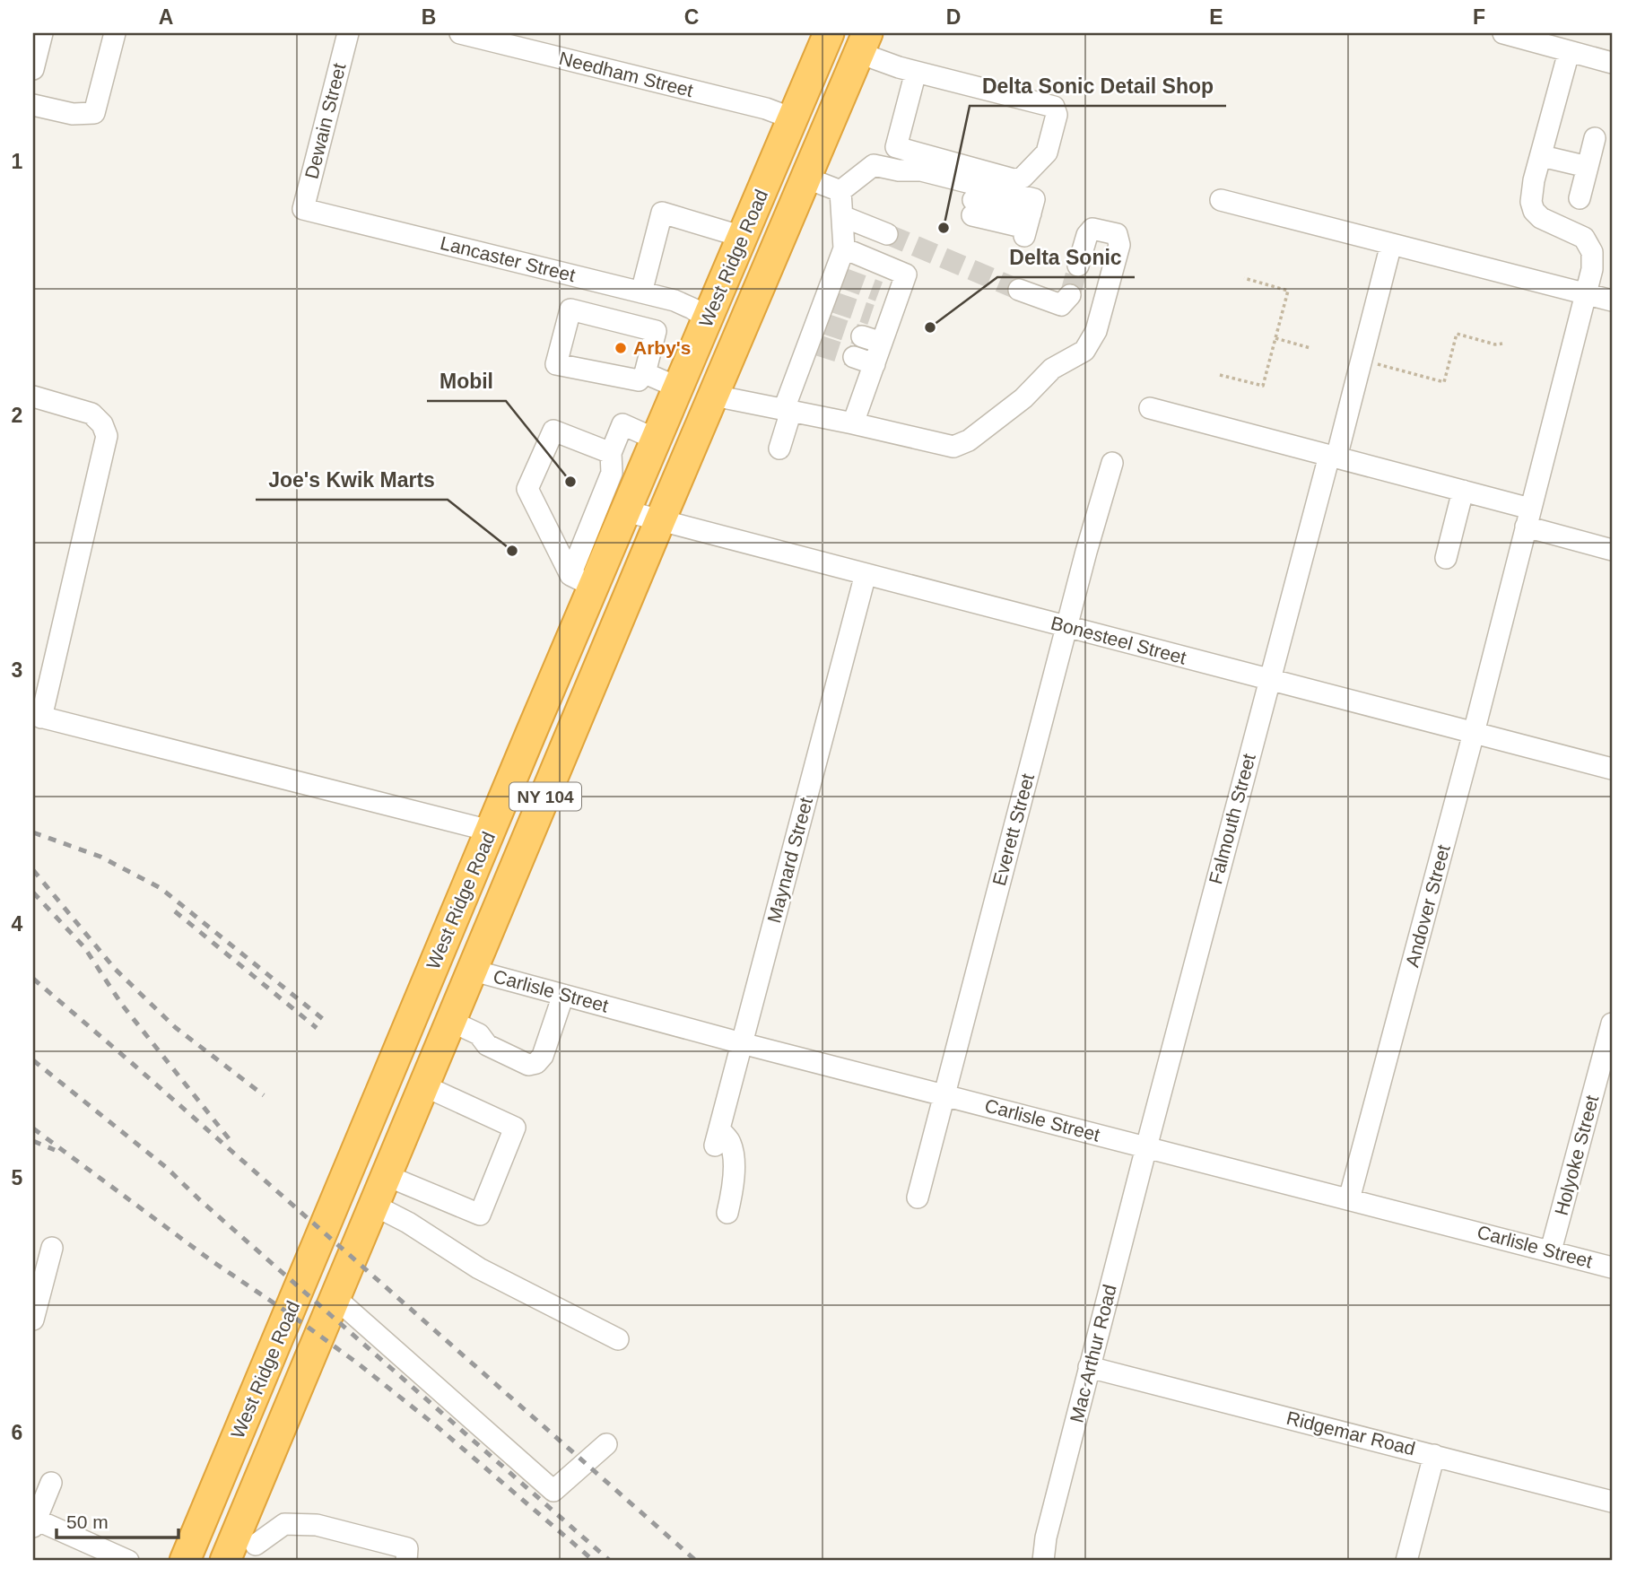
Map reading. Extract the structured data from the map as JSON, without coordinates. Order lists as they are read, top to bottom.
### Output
{
  "streets": {
    "highway": ["West Ridge Road", "NY 104"],
    "street": [
      "Needham Street",
      "Dewain Street",
      "Lancaster Street",
      "Bonesteel Street",
      "Falmouth Street",
      "Everett Street",
      "Maynard Street",
      "Andover Street",
      "Carlisle Street",
      "Holyoke Street",
      "Mac Arthur Road",
      "Ridgemar Road"
    ]
  },
  "crossings": [
    ["Needham Street", "West Ridge Road"],
    ["Dewain Street", "Lancaster Street"],
    ["West Ridge Road", "Lancaster Street"],
    ["West Ridge Road", "Bonesteel Street"],
    ["West Ridge Road", "Carlisle Street"],
    ["Bonesteel Street", "Falmouth Street"],
    ["Bonesteel Street", "Everett Street"],
    ["Bonesteel Street", "Maynard Street"],
    ["Bonesteel Street", "Andover Street"],
    ["Falmouth Street", "Carlisle Street"],
    ["Falmouth Street", "Mac Arthur Road"],
    ["Everett Street", "Carlisle Street"],
    ["Maynard Street", "Carlisle Street"],
    ["Andover Street", "Carlisle Street"],
    ["Carlisle Street", "Holyoke Street"],
    ["Carlisle Street", "Mac Arthur Road"],
    ["Mac Arthur Road", "Ridgemar Road"]
  ],
  "places": [
    "Delta Sonic Detail Shop",
    "Delta Sonic",
    "Arby's",
    "Mobil",
    "Joe's Kwik Marts"
  ],
  "scale_bar": "50 m",
  "grid": {
    "columns": [
      "A",
      "B",
      "C",
      "D",
      "E",
      "F"
    ],
    "rows": [
      "1",
      "2",
      "3",
      "4",
      "5",
      "6"
    ]
  }
}
